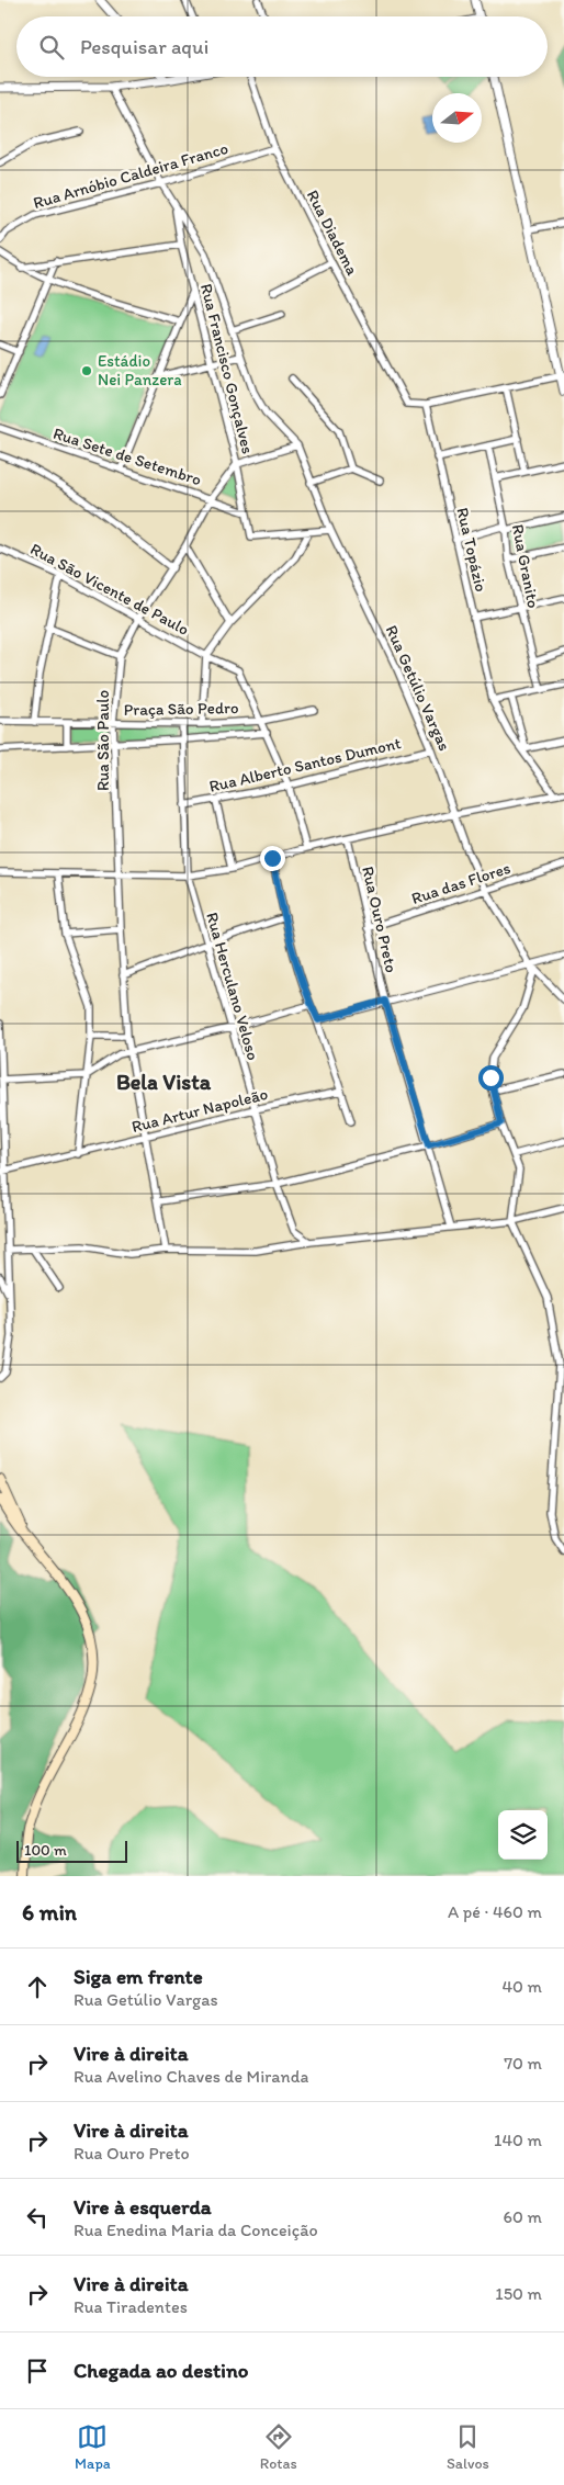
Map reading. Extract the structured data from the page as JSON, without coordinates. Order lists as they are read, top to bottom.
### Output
{
  "streets": {
    "street": [
      "Rua Arnóbio Caldeira Franco",
      "Rua Diadema",
      "Rua Francisco Gonçalves",
      "Rua Sete de Setembro",
      "Rua Topázio",
      "Rua Granito",
      "Rua São Vicente de Paulo",
      "Rua Getúlio Vargas",
      "Praça São Pedro",
      "Rua São Paulo",
      "Rua Alberto Santos Dumont",
      "Rua das Flores",
      "Rua Ouro Preto",
      "Rua Herculano Veloso",
      "Rua Artur Napoleão"
    ]
  },
  "crossings": [
    ["Rua Arnóbio Caldeira Franco", "Rua Diadema"],
    ["Rua Arnóbio Caldeira Franco", "Rua Getúlio Vargas"],
    ["Rua Diadema", "Rua Topázio"],
    ["Rua Francisco Gonçalves", "Rua Sete de Setembro"],
    ["Rua Francisco Gonçalves", "Rua Getúlio Vargas"],
    ["Rua Francisco Gonçalves", "Rua São Paulo"],
    ["Rua Sete de Setembro", "Rua São Paulo"],
    ["Rua São Vicente de Paulo", "Praça São Pedro"],
    ["Rua São Vicente de Paulo", "Rua São Paulo"],
    ["Rua São Vicente de Paulo", "Rua Alberto Santos Dumont"],
    ["Rua Getúlio Vargas", "Rua Alberto Santos Dumont"],
    ["Rua Getúlio Vargas", "Rua das Flores"],
    ["Praça São Pedro", "Rua São Paulo"],
    ["Praça São Pedro", "Rua Herculano Veloso"],
    ["Rua São Paulo", "Rua Artur Napoleão"],
    ["Rua Alberto Santos Dumont", "Rua Herculano Veloso"],
    ["Rua das Flores", "Rua Ouro Preto"],
    ["Rua Herculano Veloso", "Rua Artur Napoleão"]
  ],
  "districts": ["Bela Vista"],
  "places": ["Estádio Nei Panzera"],
  "scale_bar": "100 m",
  "north": "right",
  "page": {
    "search": "Pesquisar aqui",
    "scale": "100 m",
    "heading": ["6 min", "A pé · 460 m"],
    "list": [
      ["Siga em frente", "Rua Getúlio Vargas", "40 m"],
      ["Vire à direita", "Rua Avelino Chaves de Miranda", "70 m"],
      ["Vire à direita", "Rua Ouro Preto", "140 m"],
      ["Vire à esquerda", "Rua Enedina Maria da Conceição", "60 m"],
      ["Vire à direita", "Rua Tiradentes", "150 m"],
      "Chegada ao destino"
    ],
    "nav": ["Mapa", "Rotas", "Salvos"]
  }
}
